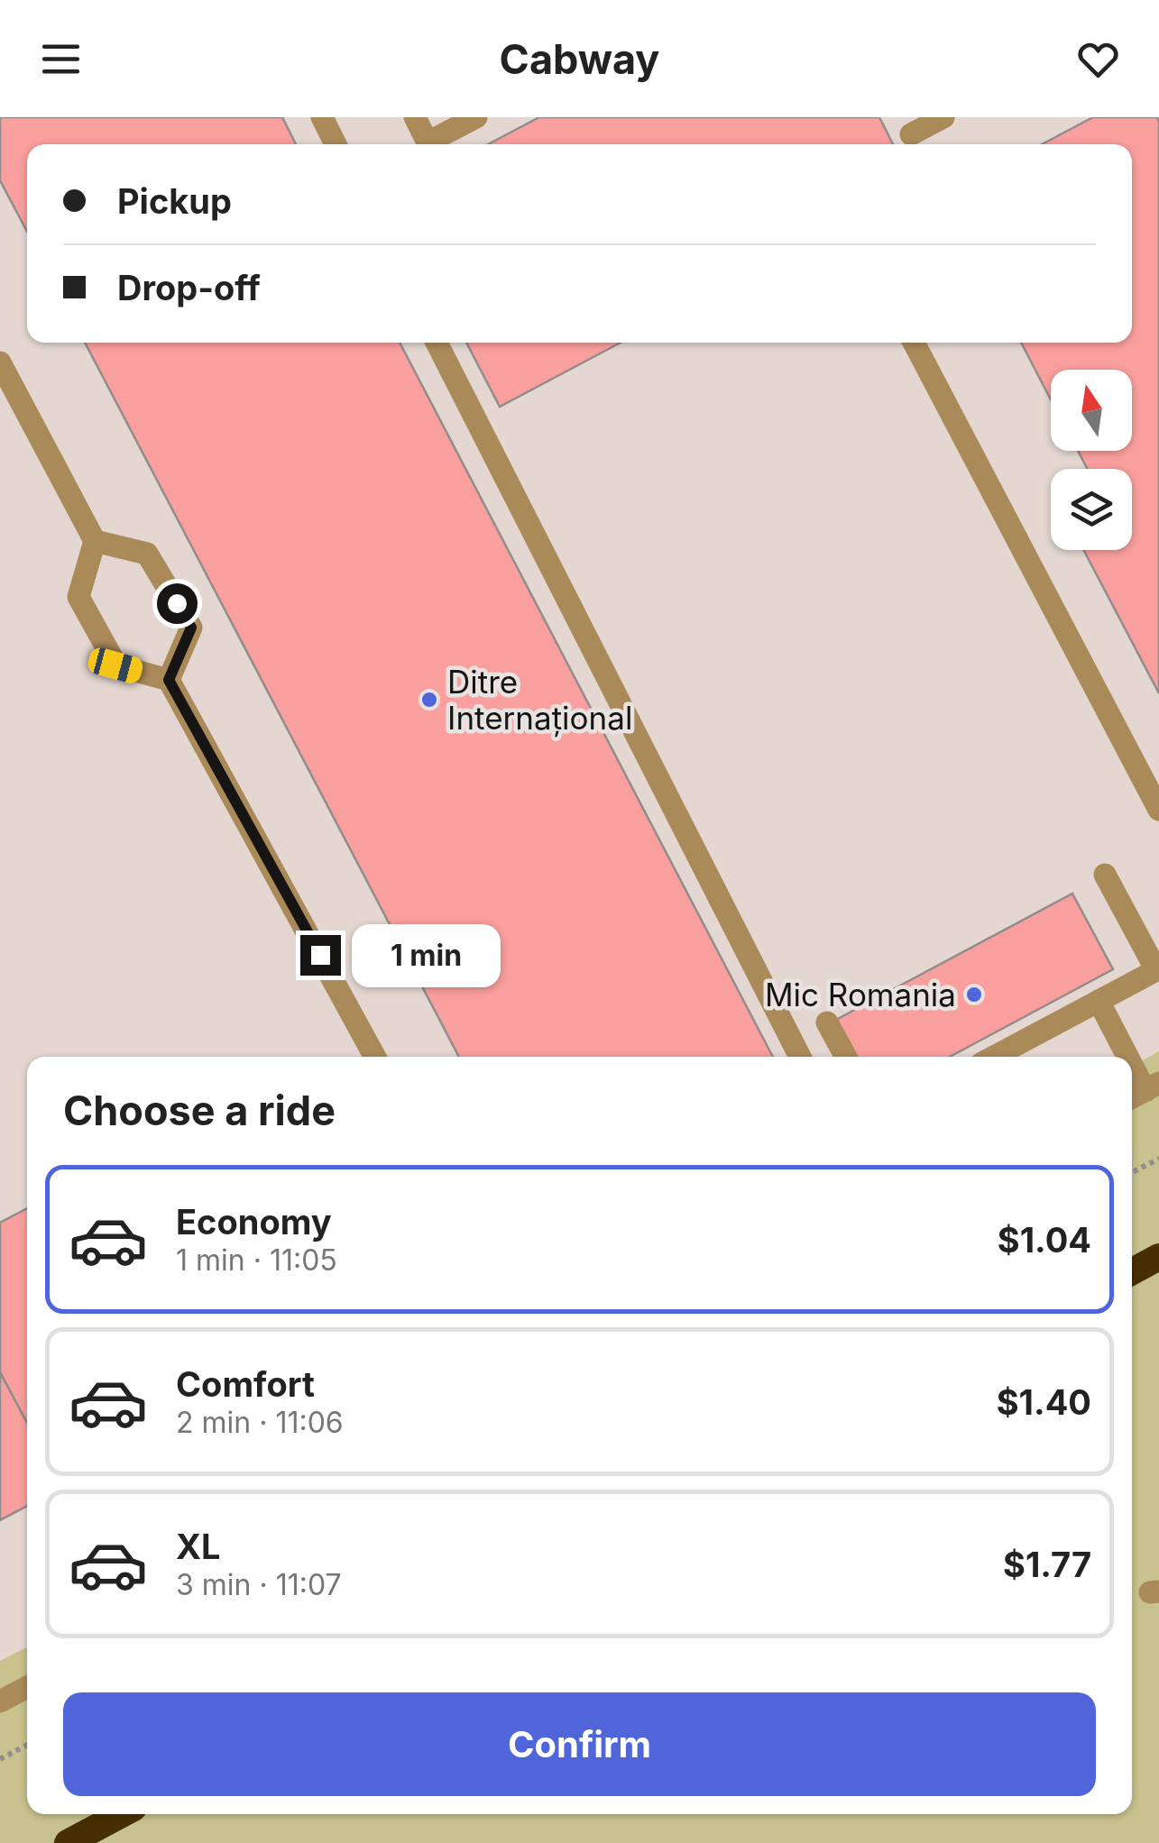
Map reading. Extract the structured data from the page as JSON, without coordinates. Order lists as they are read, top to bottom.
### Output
{
  "places": ["Ditre Internațional", "Mic Romania"],
  "north": "top",
  "page": {
    "header": "Cabway",
    "banner": ["Pickup", "Drop-off"],
    "bubble": "1 min",
    "heading": "Choose a ride",
    "list": [
      {
        "name": "Economy",
        "note": "1 min · 11:05",
        "value": "$1.04"
      },
      {
        "name": "Comfort",
        "note": "2 min · 11:06",
        "value": "$1.40"
      },
      {
        "name": "XL",
        "note": "3 min · 11:07",
        "value": "$1.77"
      }
    ],
    "buttons": "Confirm"
  }
}
